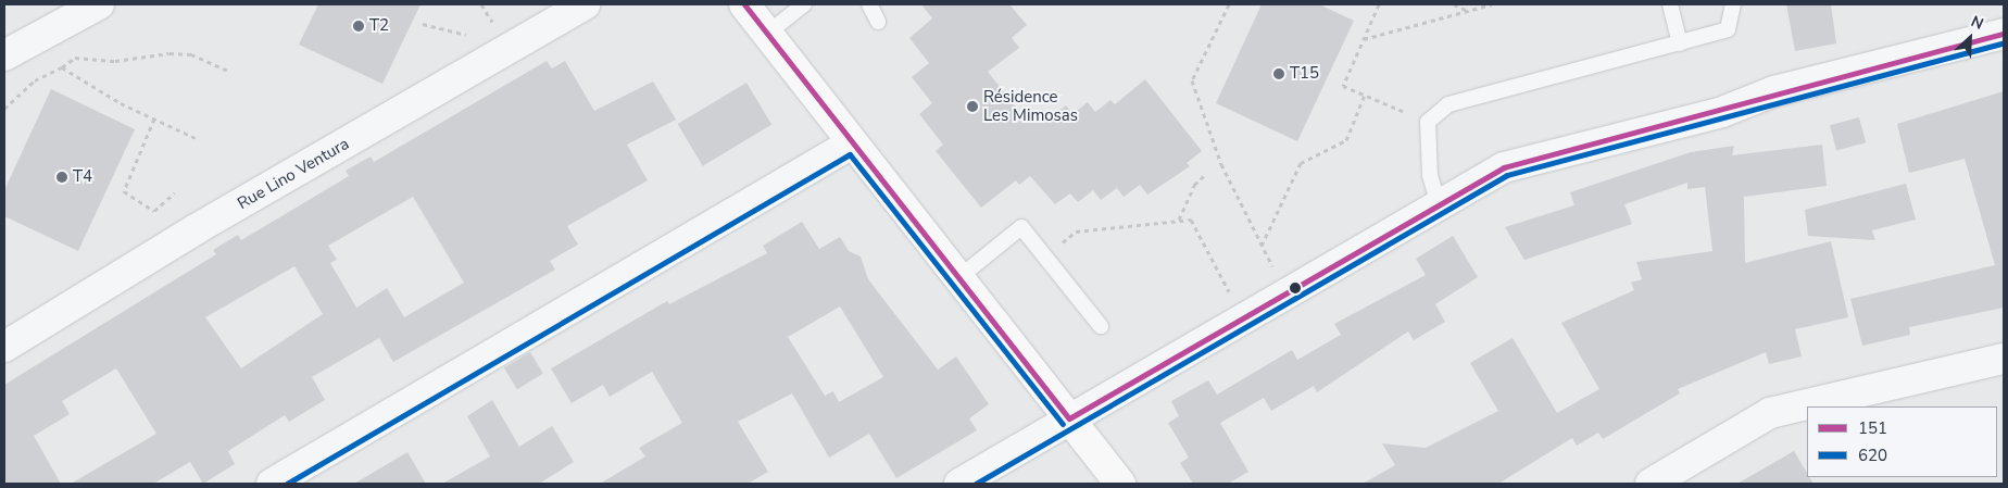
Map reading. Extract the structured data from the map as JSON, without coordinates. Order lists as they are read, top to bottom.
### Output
{
  "streets": {
    "street": ["Rue Lino Ventura"]
  },
  "places": [
    "T2",
    "T15",
    "Résidence Les Mimosas",
    "T4"
  ],
  "lines": ["transit line 151", "transit line 620"],
  "legend": ["151", "620"],
  "north": "top right"
}
